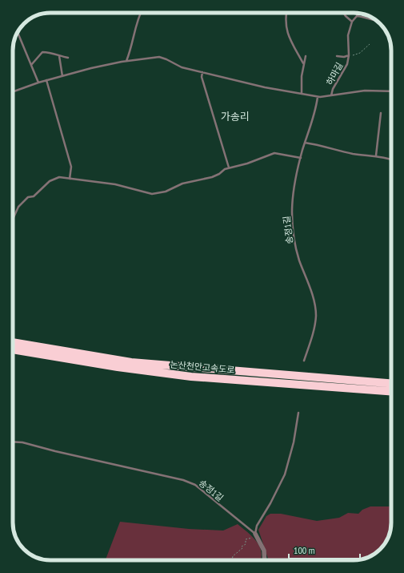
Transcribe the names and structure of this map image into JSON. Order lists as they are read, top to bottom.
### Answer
{
  "streets": {
    "highway": ["논산천안고속도로"],
    "lane": ["하마길", "송정1길"]
  },
  "districts": ["가송리"],
  "scale_bar": "100 m"
}
